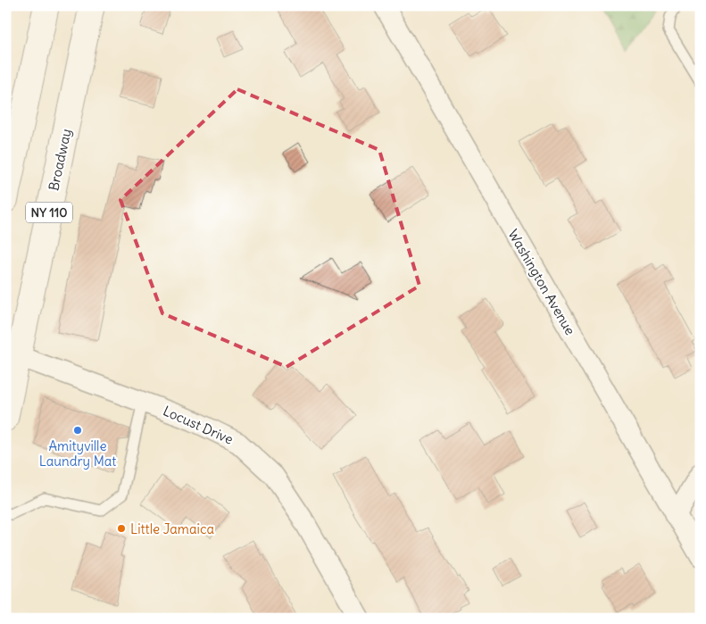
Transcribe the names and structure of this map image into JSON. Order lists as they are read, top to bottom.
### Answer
{
  "streets": {
    "main road": ["Broadway", "NY 110"],
    "street": ["Washington Avenue", "Locust Drive"]
  },
  "crossings": [
    ["Broadway", "Locust Drive"]
  ],
  "places": ["Amityville Laundry Mat", "Little Jamaica"]
}
